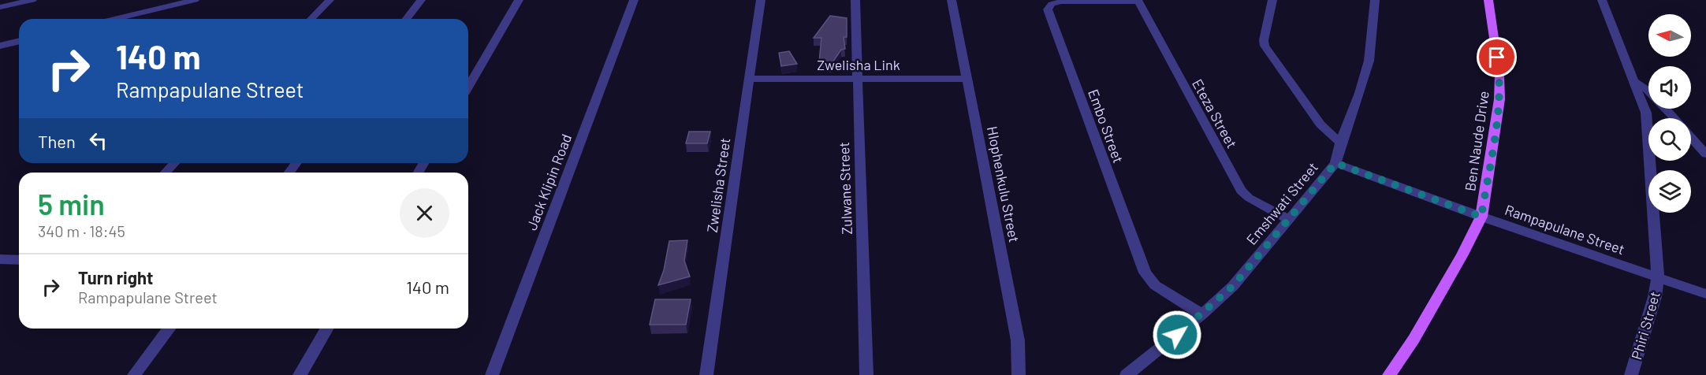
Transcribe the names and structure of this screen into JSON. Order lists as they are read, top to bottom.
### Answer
{
  "streets": {
    "main road": ["Ben Naude Drive"],
    "street": [
      "Zwelisha Link",
      "Eteza Street",
      "Embo Street",
      "Jack Klipin Road",
      "Hlophenkulu Street",
      "Zwelisha Street",
      "Zulwane Street",
      "Emshwati Street",
      "Rampapulane Street",
      "Phiri Street"
    ]
  },
  "crossings": [
    ["Zwelisha Link", "Hlophenkulu Street"],
    ["Zwelisha Link", "Zwelisha Street"],
    ["Zwelisha Link", "Zulwane Street"],
    ["Eteza Street", "Embo Street"],
    ["Eteza Street", "Emshwati Street"],
    ["Embo Street", "Emshwati Street"],
    ["Ben Naude Drive", "Rampapulane Street"],
    ["Emshwati Street", "Rampapulane Street"],
    ["Rampapulane Street", "Phiri Street"]
  ],
  "north": "left",
  "page": {
    "turn": ["140 m", "Rampapulane Street"],
    "then": "Then",
    "heading": ["5 min", "340 m · 18:45"],
    "list": [
      {
        "name": "Turn right",
        "note": "Rampapulane Street",
        "value": "140 m"
      }
    ]
  }
}
